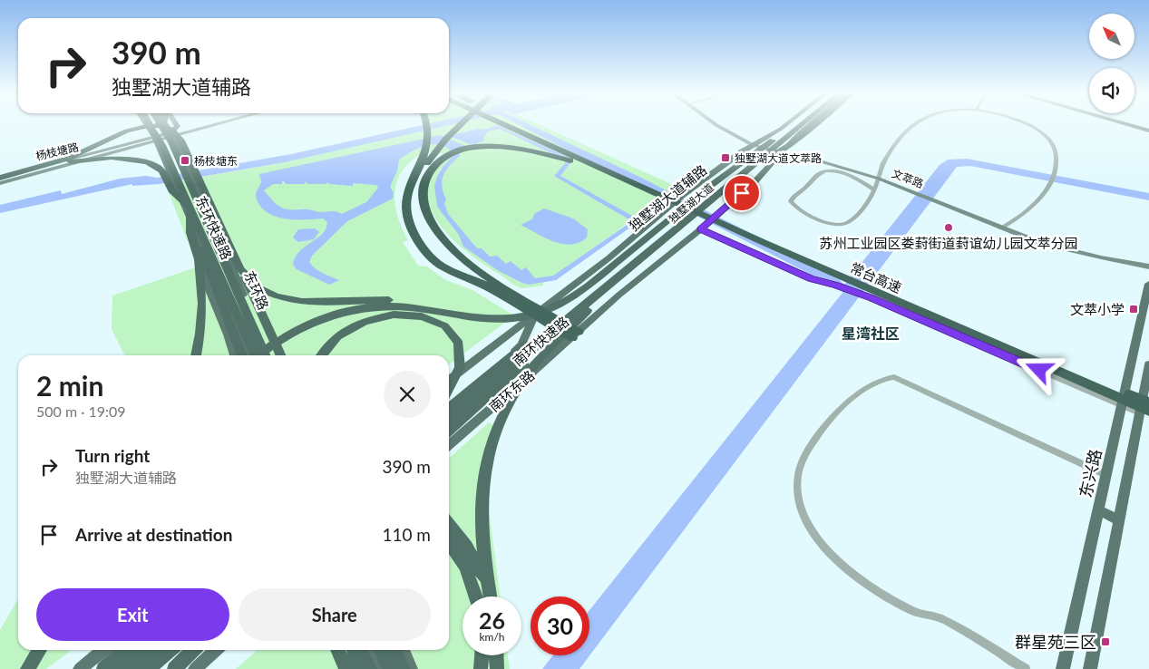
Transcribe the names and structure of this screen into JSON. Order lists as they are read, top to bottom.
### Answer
{
  "streets": {
    "highway": [
      "独墅湖大道",
      "东环快速路",
      "常台高速",
      "南环快速路"
    ],
    "main road": [
      "杨枝塘路",
      "文萃路",
      "独墅湖大道辅路",
      "东环路",
      "南环东路",
      "东兴路"
    ]
  },
  "crossings": [
    ["杨枝塘路", "东环路"],
    ["文萃路", "独墅湖大道辅路"],
    ["独墅湖大道辅路", "独墅湖大道"],
    ["独墅湖大道", "南环快速路"]
  ],
  "districts": ["星湾社区"],
  "places": {
    "transit": [
      "独墅湖大道文萃路",
      "杨枝塘东",
      "文萃小学",
      "群星苑三区"
    ],
    "other": ["苏州工业园区娄葑街道葑谊幼儿园文萃分园"]
  },
  "north": "top left",
  "page": {
    "turn": ["390 m", "独墅湖大道辅路"],
    "heading": ["2 min", "500 m · 19:09"],
    "list": [
      {
        "name": "Turn right",
        "note": "独墅湖大道辅路",
        "value": "390 m"
      },
      {
        "name": "Arrive at destination",
        "value": "110 m"
      }
    ],
    "buttons": ["Exit", "Share"],
    "speed": "26 km/h",
    "limit": "30"
  }
}
